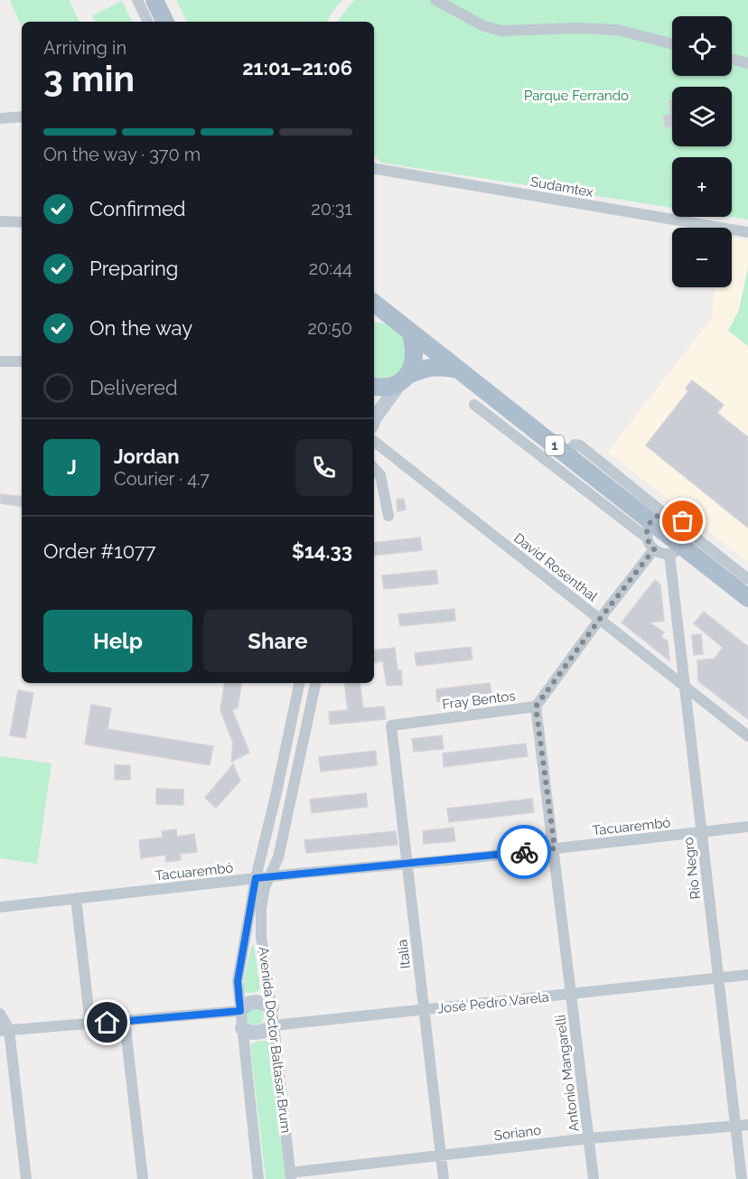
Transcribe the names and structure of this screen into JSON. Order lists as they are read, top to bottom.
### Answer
{
  "streets": {
    "main road": ["1"],
    "street": [
      "Sudamtex",
      "David Rosenthal",
      "Fray Bentos",
      "Tacuarembó",
      "Río Negro",
      "Italia",
      "José Pedro Varela",
      "Avenida Doctor Baltasar Brum",
      "Antonio Mangarelli",
      "Soriano"
    ]
  },
  "crossings": [
    ["1", "Río Negro"],
    ["David Rosenthal", "Fray Bentos"],
    ["David Rosenthal", "Río Negro"],
    ["Fray Bentos", "Italia"],
    ["Fray Bentos", "Antonio Mangarelli"],
    ["Tacuarembó", "Río Negro"],
    ["Tacuarembó", "Italia"],
    ["Tacuarembó", "Avenida Doctor Baltasar Brum"],
    ["Tacuarembó", "Antonio Mangarelli"],
    ["Río Negro", "José Pedro Varela"],
    ["Río Negro", "Soriano"],
    ["Italia", "José Pedro Varela"],
    ["Italia", "Soriano"],
    ["José Pedro Varela", "Avenida Doctor Baltasar Brum"],
    ["José Pedro Varela", "Antonio Mangarelli"],
    ["Avenida Doctor Baltasar Brum", "Soriano"],
    ["Antonio Mangarelli", "Soriano"]
  ],
  "parks": ["Parque Ferrando"],
  "page": {
    "map_buttons": ["+", "−"],
    "heading": ["3 min", "Arriving in", "21:01–21:06"],
    "panel": [
      "Jordan",
      "Courier · 4.7",
      "Order #1077",
      "$14.33"
    ],
    "bar": "On the way · 370 m",
    "list": [
      ["Confirmed", "20:31"],
      ["Preparing", "20:44"],
      ["On the way", "20:50"],
      "Delivered"
    ],
    "round": "J",
    "buttons": ["Help", "Share"]
  }
}
